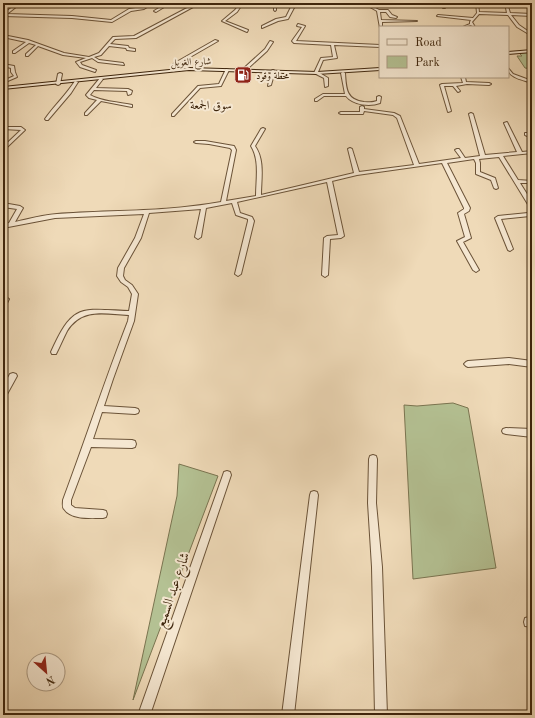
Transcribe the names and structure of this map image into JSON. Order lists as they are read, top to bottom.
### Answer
{
  "streets": {
    "street": ["شارع الغويل", "شارع عبد السميع"]
  },
  "districts": ["سوق الجمعة"],
  "places": {
    "fuel station": ["محطة وقود"]
  },
  "legend": ["Road", "Park"],
  "north": "bottom right"
}
